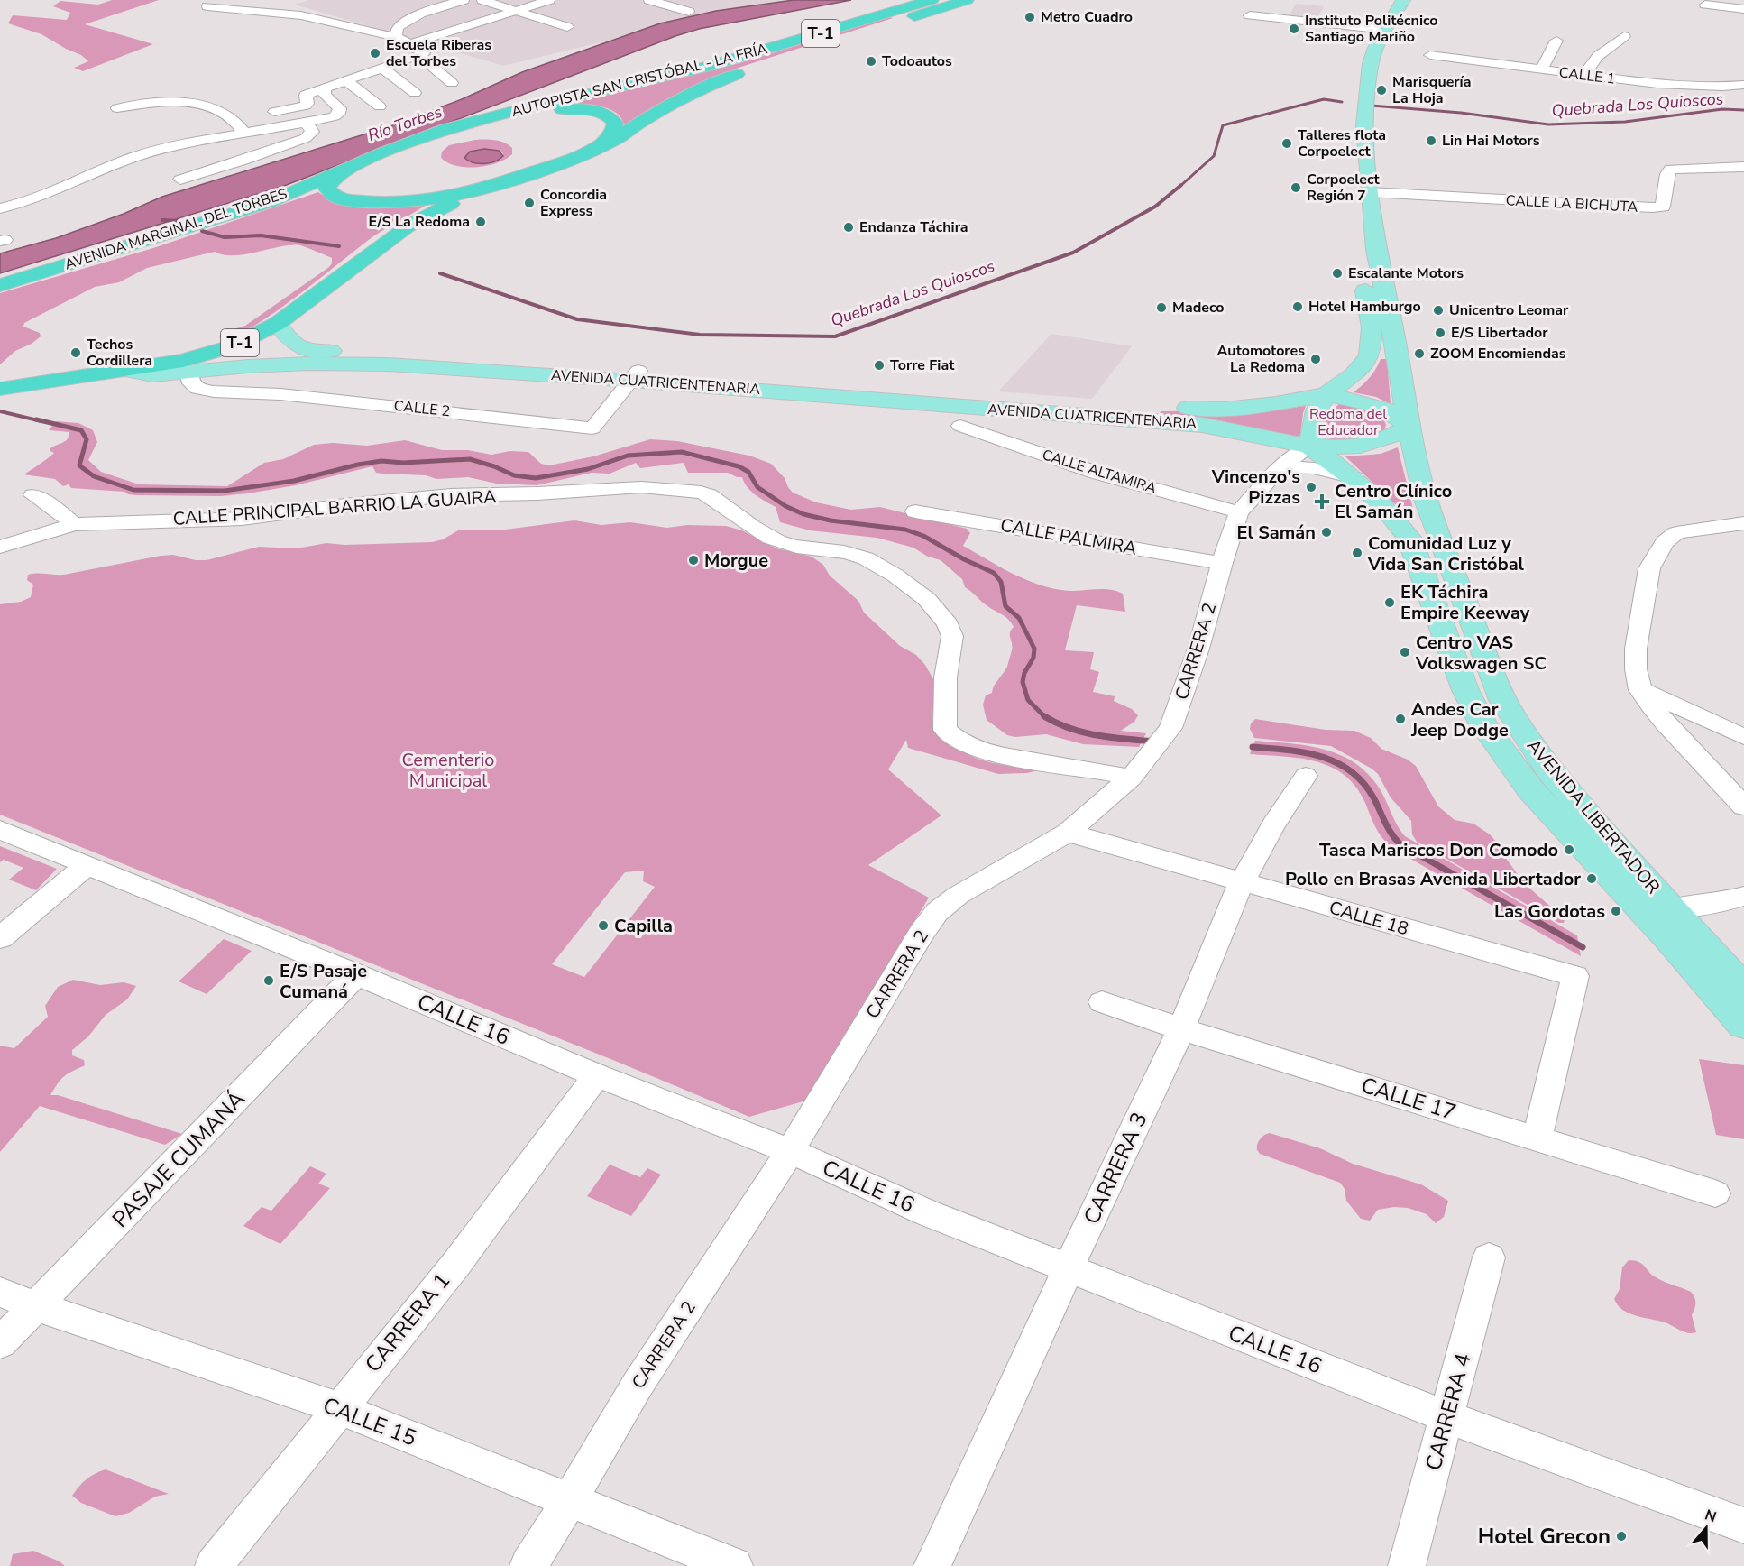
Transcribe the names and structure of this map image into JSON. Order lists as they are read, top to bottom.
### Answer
{
  "streets": {
    "highway": [
      "T-1",
      "AUTOPISTA SAN CRISTÓBAL - LA FRÍA",
      "AVENIDA MARGINAL DEL TORBES",
      "AVENIDA CUATRICENTENARIA"
    ],
    "main road": ["AVENIDA LIBERTADOR"],
    "street": [
      "CALLE 1",
      "CALLE LA BICHUTA",
      "CALLE 2",
      "CALLE ALTAMIRA",
      "CALLE PRINCIPAL BARRIO LA GUAIRA",
      "CALLE PALMIRA",
      "CARRERA 2",
      "CALLE 18",
      "CALLE 16",
      "CALLE 17",
      "PASAJE CUMANÁ",
      "CARRERA 3",
      "CARRERA 1",
      "CARRERA 4",
      "CALLE 15"
    ]
  },
  "crossings": [
    ["T-1", "AUTOPISTA SAN CRISTÓBAL - LA FRÍA"],
    ["T-1", "AVENIDA CUATRICENTENARIA"],
    ["AUTOPISTA SAN CRISTÓBAL - LA FRÍA", "AVENIDA MARGINAL DEL TORBES"],
    ["CALLE LA BICHUTA", "AVENIDA LIBERTADOR"],
    ["AVENIDA CUATRICENTENARIA", "CALLE 2"],
    ["AVENIDA CUATRICENTENARIA", "CARRERA 2"],
    ["AVENIDA CUATRICENTENARIA", "AVENIDA LIBERTADOR"],
    ["CALLE ALTAMIRA", "CARRERA 2"],
    ["CALLE PRINCIPAL BARRIO LA GUAIRA", "CARRERA 2"],
    ["CALLE PALMIRA", "CARRERA 2"],
    ["CARRERA 2", "AVENIDA LIBERTADOR"],
    ["CARRERA 2", "CALLE 18"],
    ["CARRERA 2", "CALLE 16"],
    ["CARRERA 2", "CALLE 15"],
    ["CALLE 18", "CALLE 17"],
    ["CALLE 18", "CARRERA 3"],
    ["CALLE 16", "PASAJE CUMANÁ"],
    ["CALLE 16", "CARRERA 3"],
    ["CALLE 16", "CARRERA 1"],
    ["CALLE 16", "CARRERA 4"],
    ["CALLE 17", "CARRERA 3"],
    ["PASAJE CUMANÁ", "CALLE 15"],
    ["CARRERA 1", "CALLE 15"]
  ],
  "water": ["Quebrada Los Quioscos", "Río Torbes"],
  "parks": ["Redoma del Educador", "Cementerio Municipal"],
  "places": {
    "other": [
      "Metro Cuadro",
      "Instituto Politécnico Santiago Mariño",
      "Escuela Riberas del Torbes",
      "Todoautos",
      "Marisquería La Hoja",
      "Lin Hai Motors",
      "Talleres flota Corpoelect",
      "Corpoelect Región 7",
      "Concordia Express",
      "E/S La Redoma",
      "Endanza Táchira",
      "Escalante Motors",
      "Hotel Hamburgo",
      "Madeco",
      "Unicentro Leomar",
      "E/S Libertador",
      "Techos Cordillera",
      "ZOOM Encomiendas",
      "Automotores La Redoma",
      "Torre Fiat",
      "Vincenzo's Pizzas",
      "El Samán",
      "Comunidad Luz y Vida San Cristóbal",
      "Morgue",
      "EK Táchira Empire Keeway",
      "Centro VAS Volkswagen SC",
      "Andes Car Jeep Dodge",
      "Tasca Mariscos Don Comodo",
      "Pollo en Brasas Avenida Libertador",
      "Las Gordotas",
      "Capilla",
      "E/S Pasaje Cumaná",
      "Hotel Grecon"
    ],
    "health": ["Centro Clínico El Samán"]
  },
  "north": "top"
}
